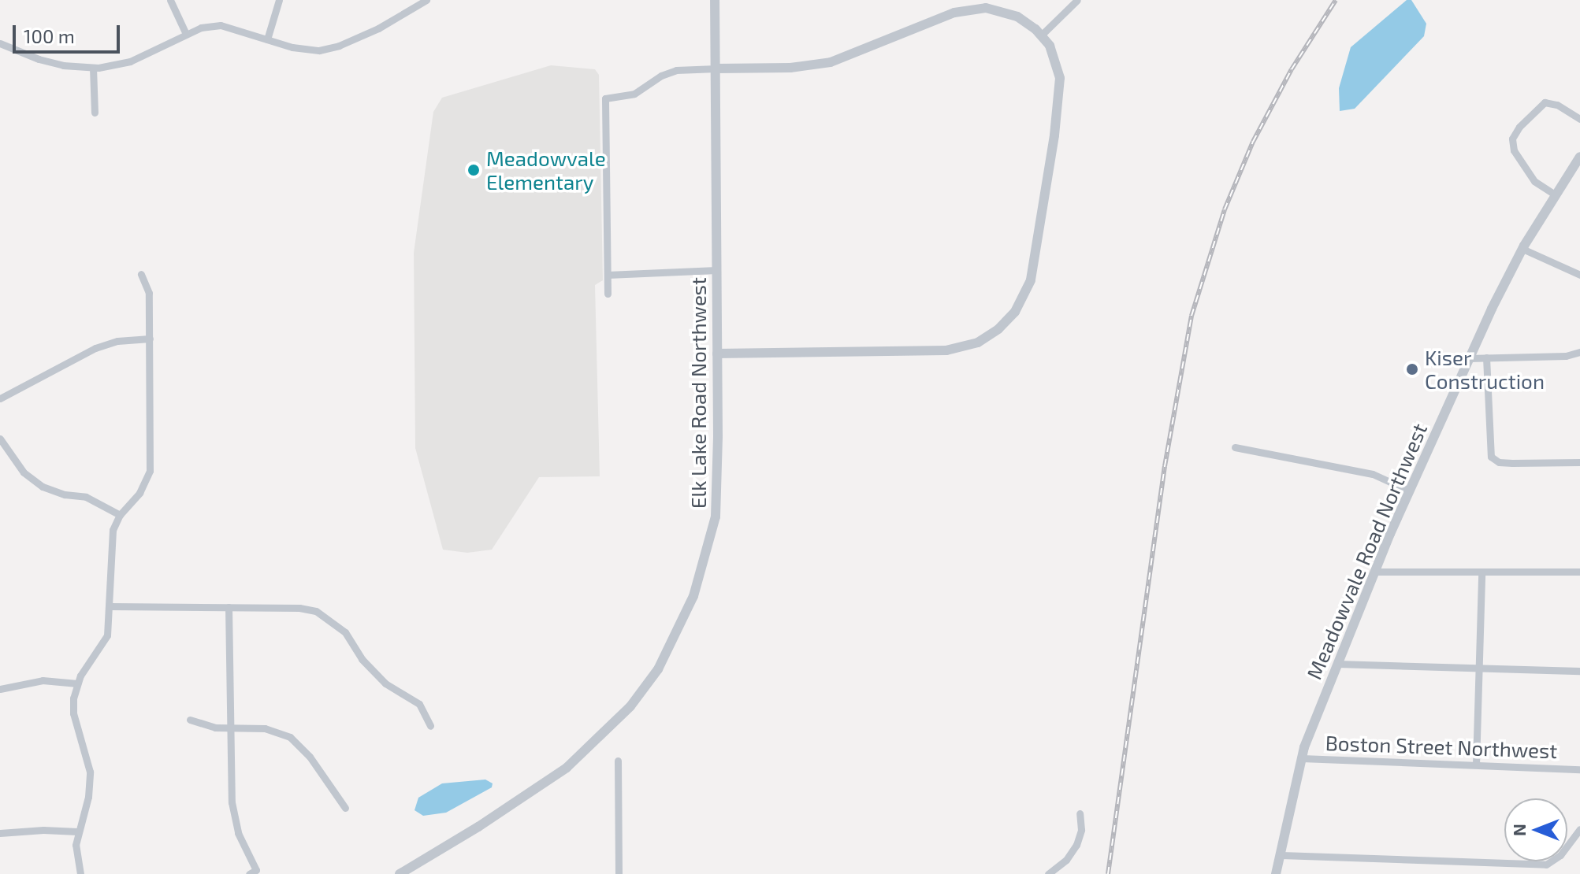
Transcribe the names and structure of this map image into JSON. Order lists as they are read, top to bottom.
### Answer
{
  "streets": {
    "street": ["Elk Lake Road Northwest", "Meadowvale Road Northwest", "Boston Street Northwest"]
  },
  "crossings": [
    ["Meadowvale Road Northwest", "Boston Street Northwest"]
  ],
  "places": ["Meadowvale Elementary", "Kiser Construction"],
  "scale_bar": "100 m",
  "north": "left"
}
